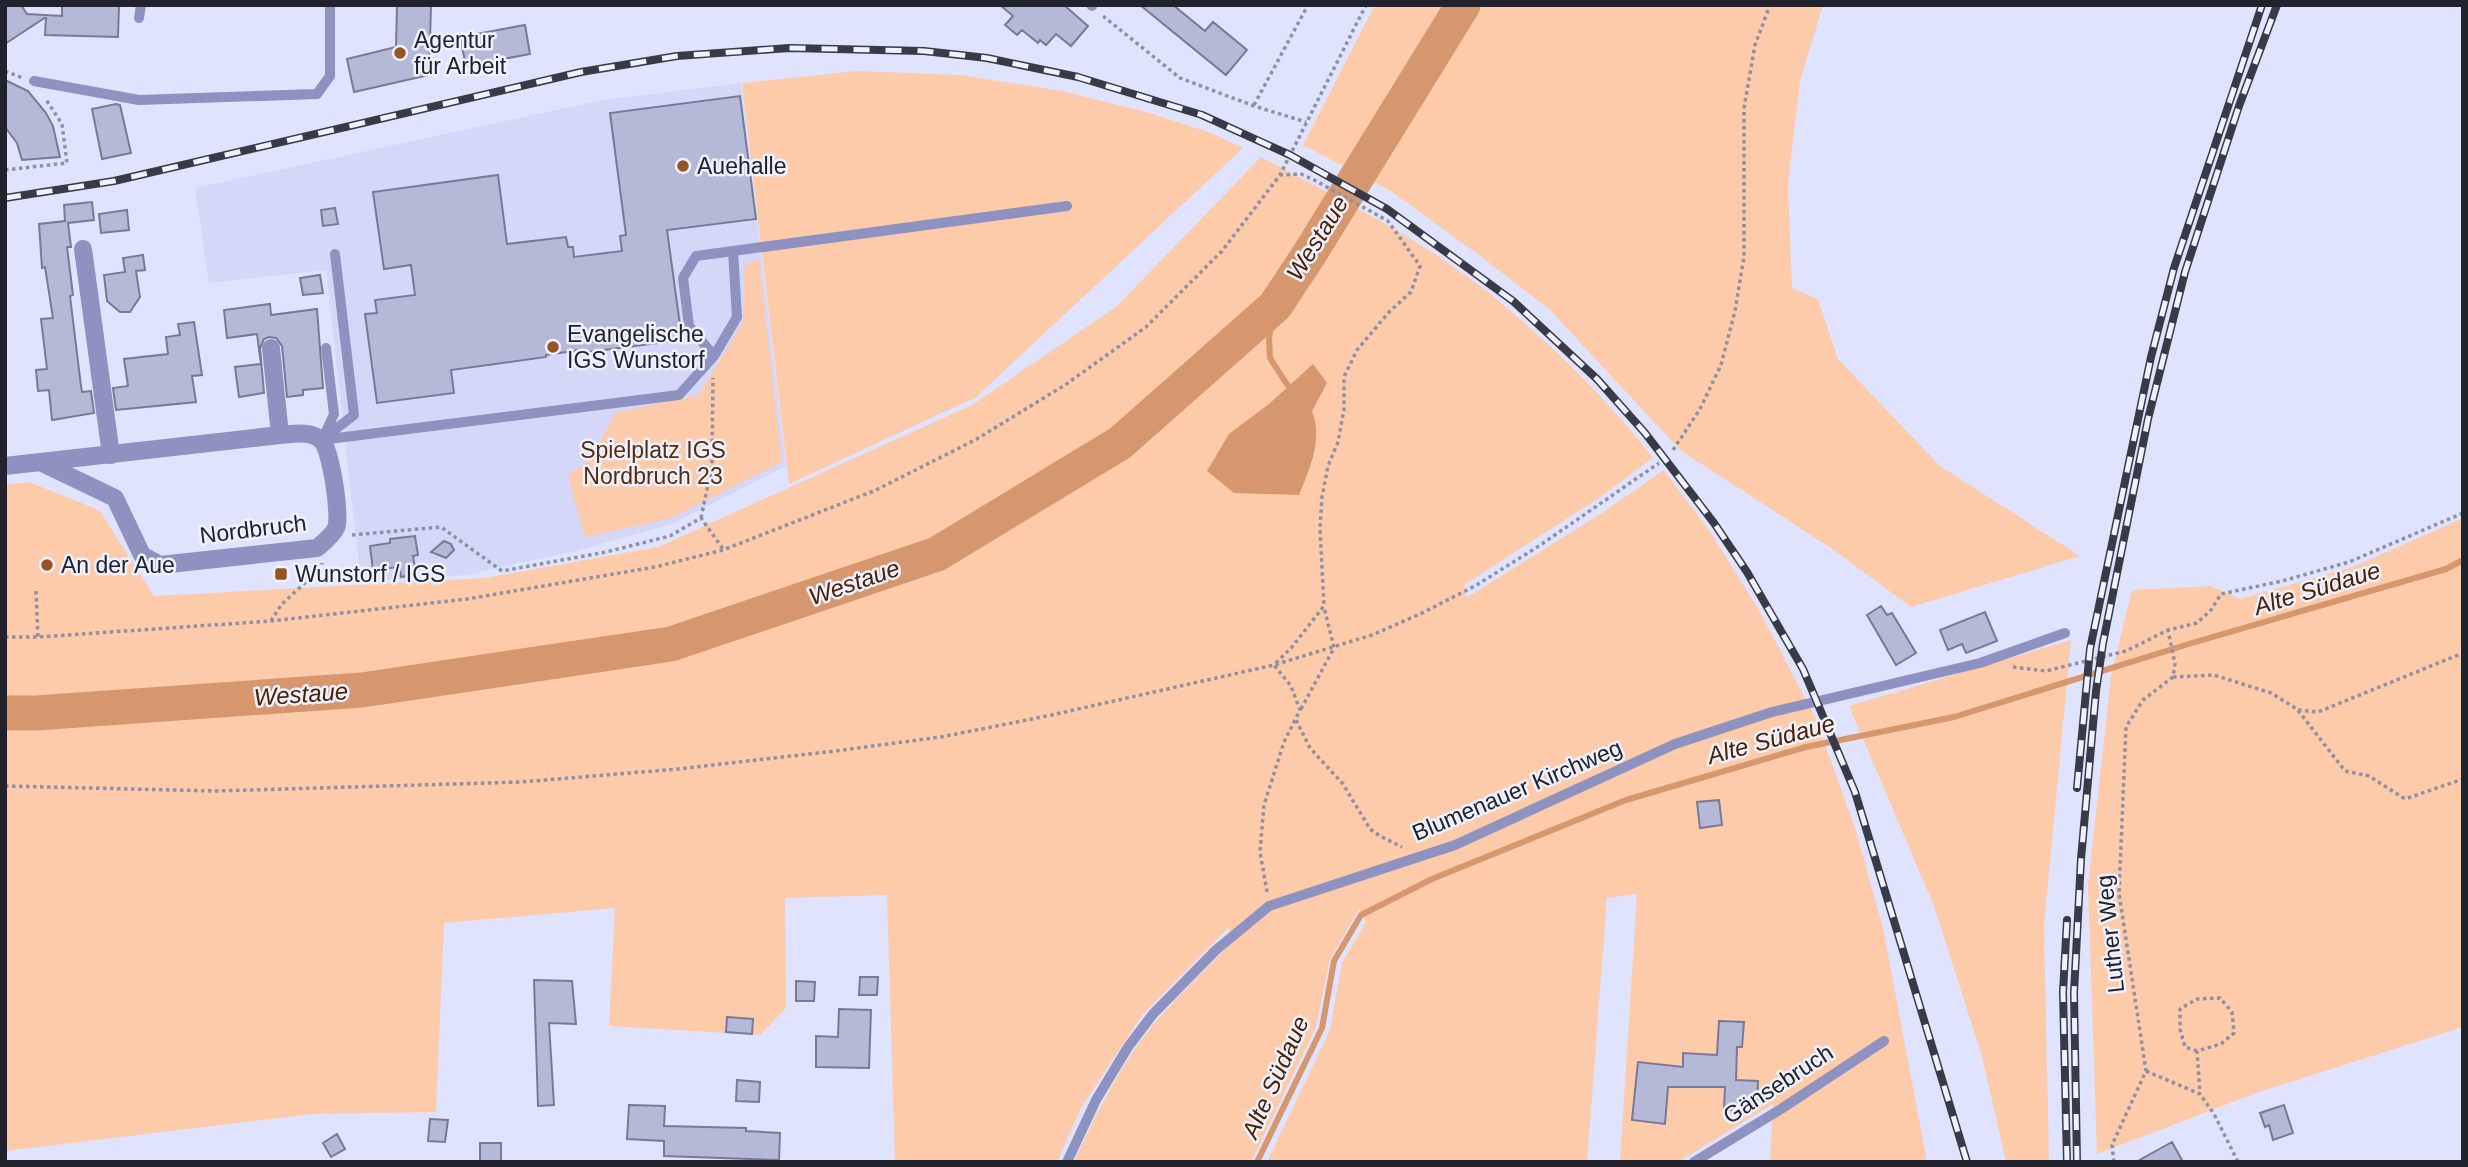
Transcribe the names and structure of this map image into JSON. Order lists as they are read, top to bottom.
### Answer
{
  "streets": {
    "street": ["Nordbruch"],
    "lane": ["Blumenauer Kirchweg", "Gänsebruch"],
    "path": ["Luther Weg"]
  },
  "water": ["Westaue", "Alte Südaue"],
  "parks": ["Spielplatz IGS Nordbruch 23"],
  "places": {
    "other": [
      "Agentur für Arbeit",
      "Auehalle",
      "Evangelische IGS Wunstorf",
      "An der Aue"
    ],
    "transit": ["Wunstorf / IGS"]
  }
}
